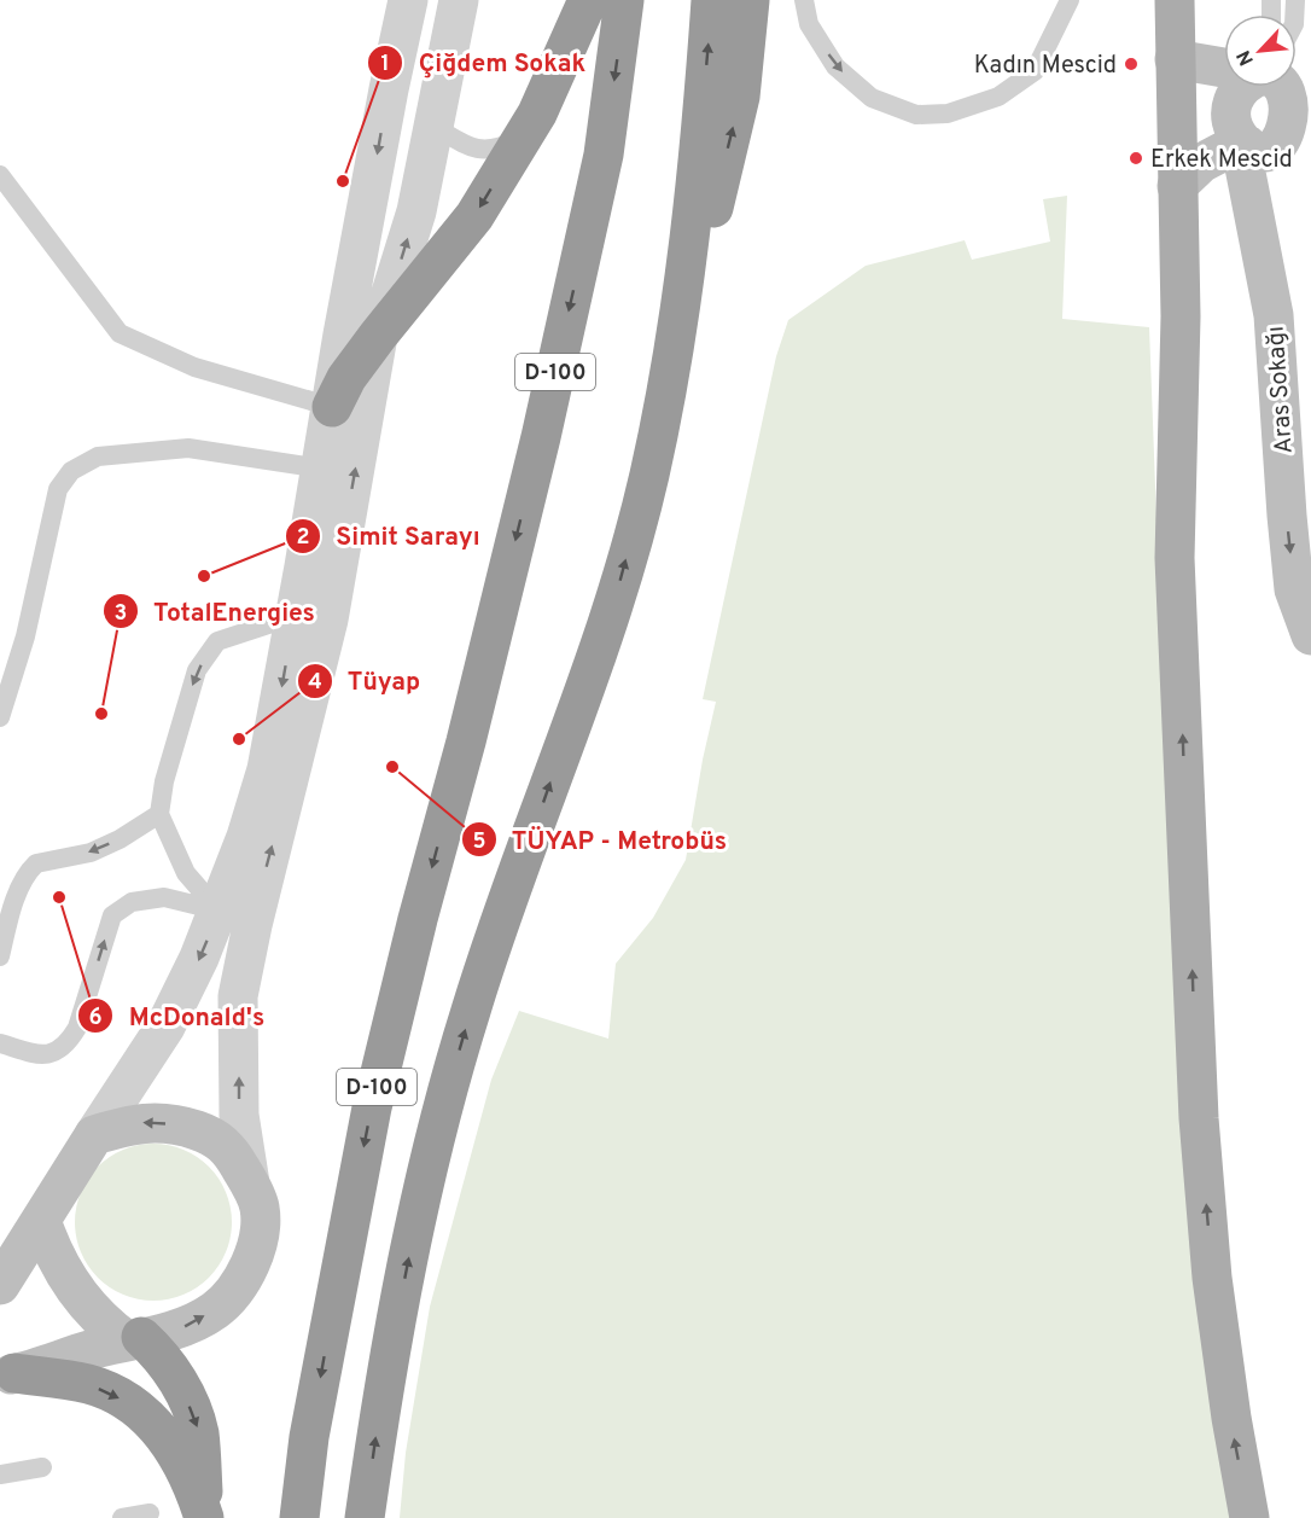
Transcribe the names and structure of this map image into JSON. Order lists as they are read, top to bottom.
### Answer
{
  "streets": {
    "highway": ["D-100"],
    "street": ["Aras Sokağı"]
  },
  "places": [
    "Kadın Mescid",
    "Erkek Mescid",
    "Çiğdem Sokak",
    "Simit Sarayı",
    "TotalEnergies",
    "Tüyap",
    "TÜYAP - Metrobüs",
    "McDonald's"
  ],
  "north": "bottom left"
}
